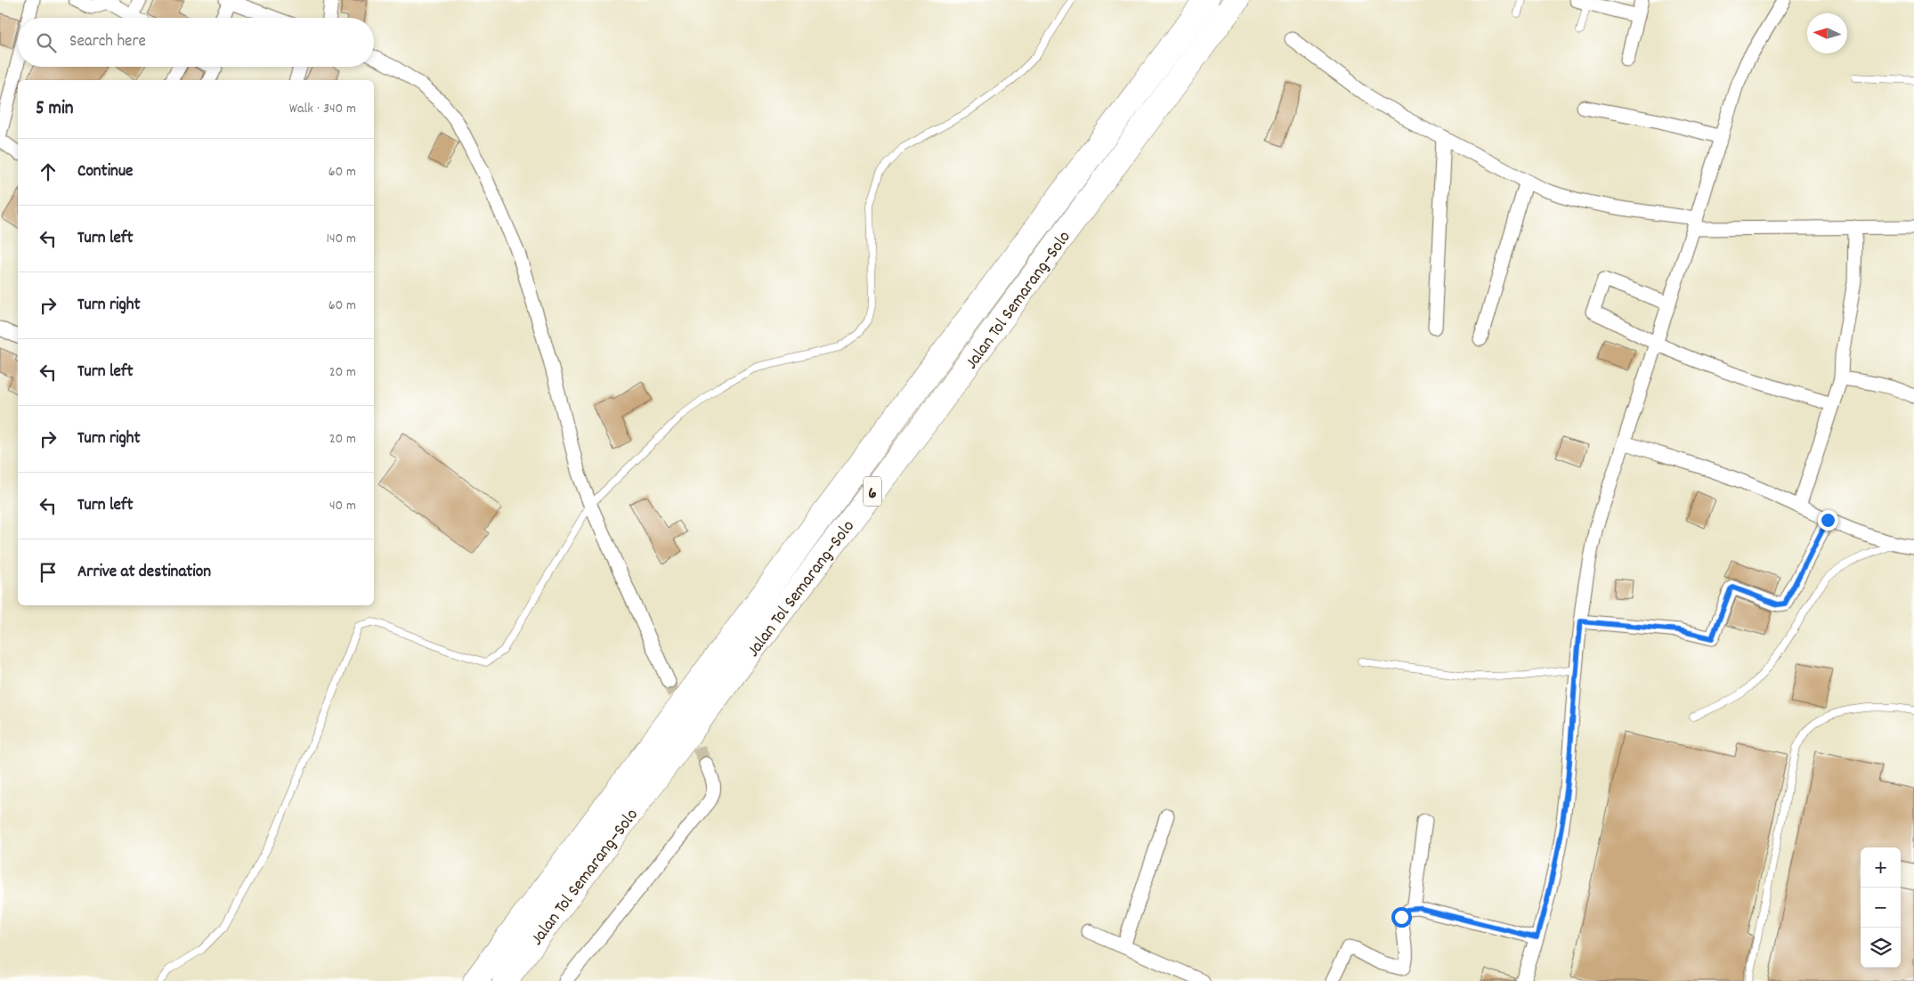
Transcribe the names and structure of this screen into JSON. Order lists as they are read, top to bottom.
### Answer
{
  "streets": {
    "highway": ["Jalan Tol Semarang–Solo", "6"]
  },
  "north": "left",
  "page": {
    "search": "Search here",
    "heading": ["5 min", "Walk · 340 m"],
    "list": [
      ["Continue", "60 m"],
      ["Turn left", "140 m"],
      ["Turn right", "60 m"],
      ["Turn left", "20 m"],
      ["Turn right", "20 m"],
      ["Turn left", "40 m"],
      "Arrive at destination"
    ],
    "map_buttons": ["+", "−"]
  }
}
